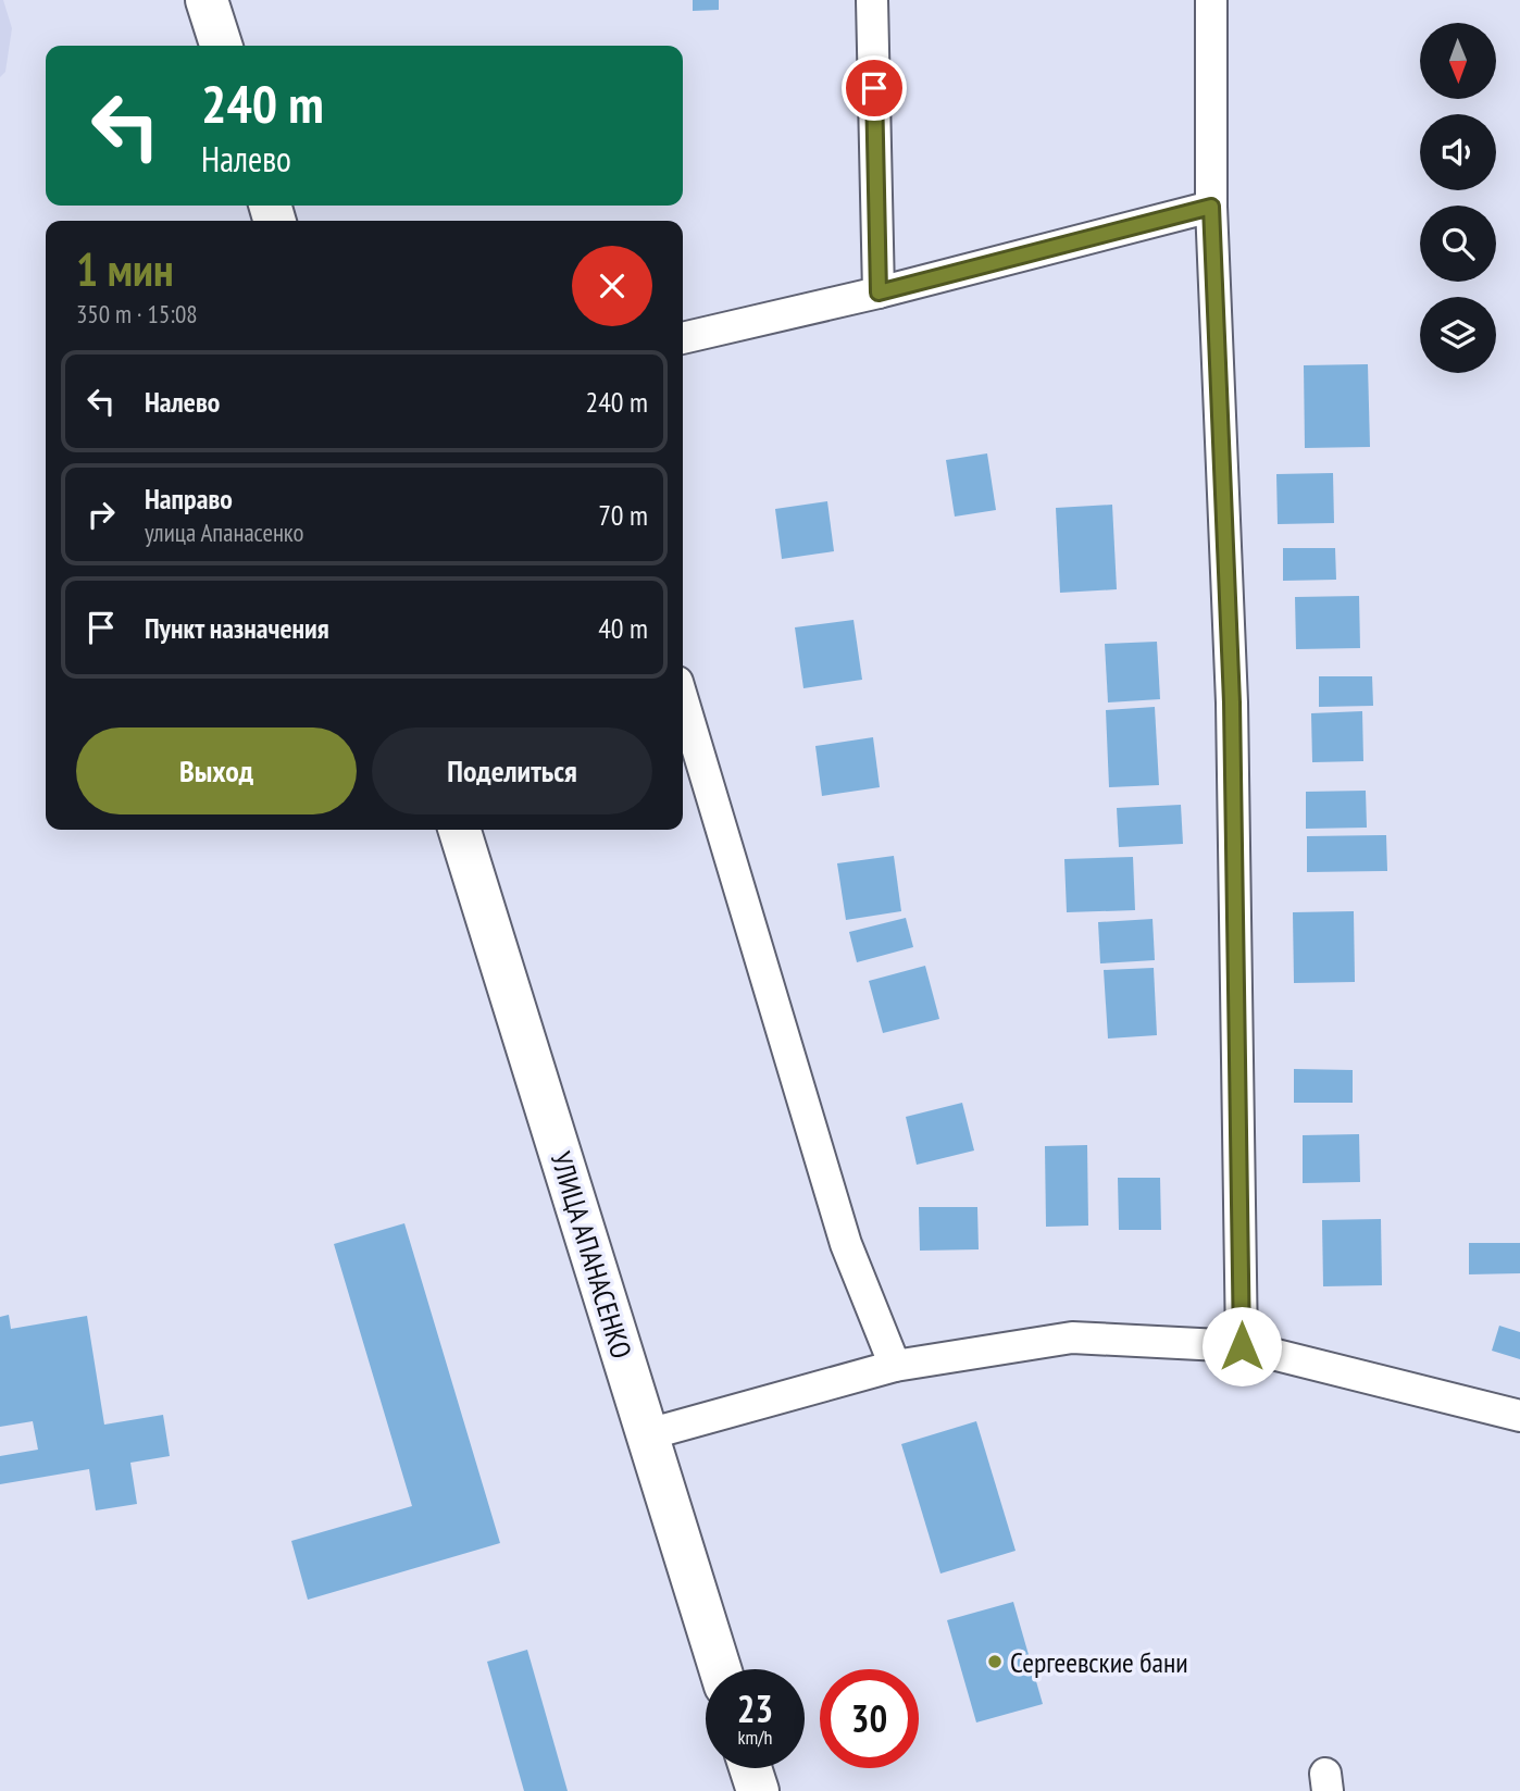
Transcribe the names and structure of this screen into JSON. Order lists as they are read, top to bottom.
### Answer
{
  "streets": {
    "main road": ["УЛИЦА АПАНАСЕНКО"]
  },
  "places": ["Сергеевские бани"],
  "north": "bottom",
  "page": {
    "turn": ["240 m", "Налево"],
    "heading": ["1 мин", "350 m · 15:08"],
    "list": [
      {
        "name": "Налево",
        "value": "240 m"
      },
      {
        "name": "Направо",
        "note": "улица Апанасенко",
        "value": "70 m"
      },
      {
        "name": "Пункт назначения",
        "value": "40 m"
      }
    ],
    "buttons": ["Выход", "Поделиться"],
    "speed": "23 km/h",
    "limit": "30"
  }
}
